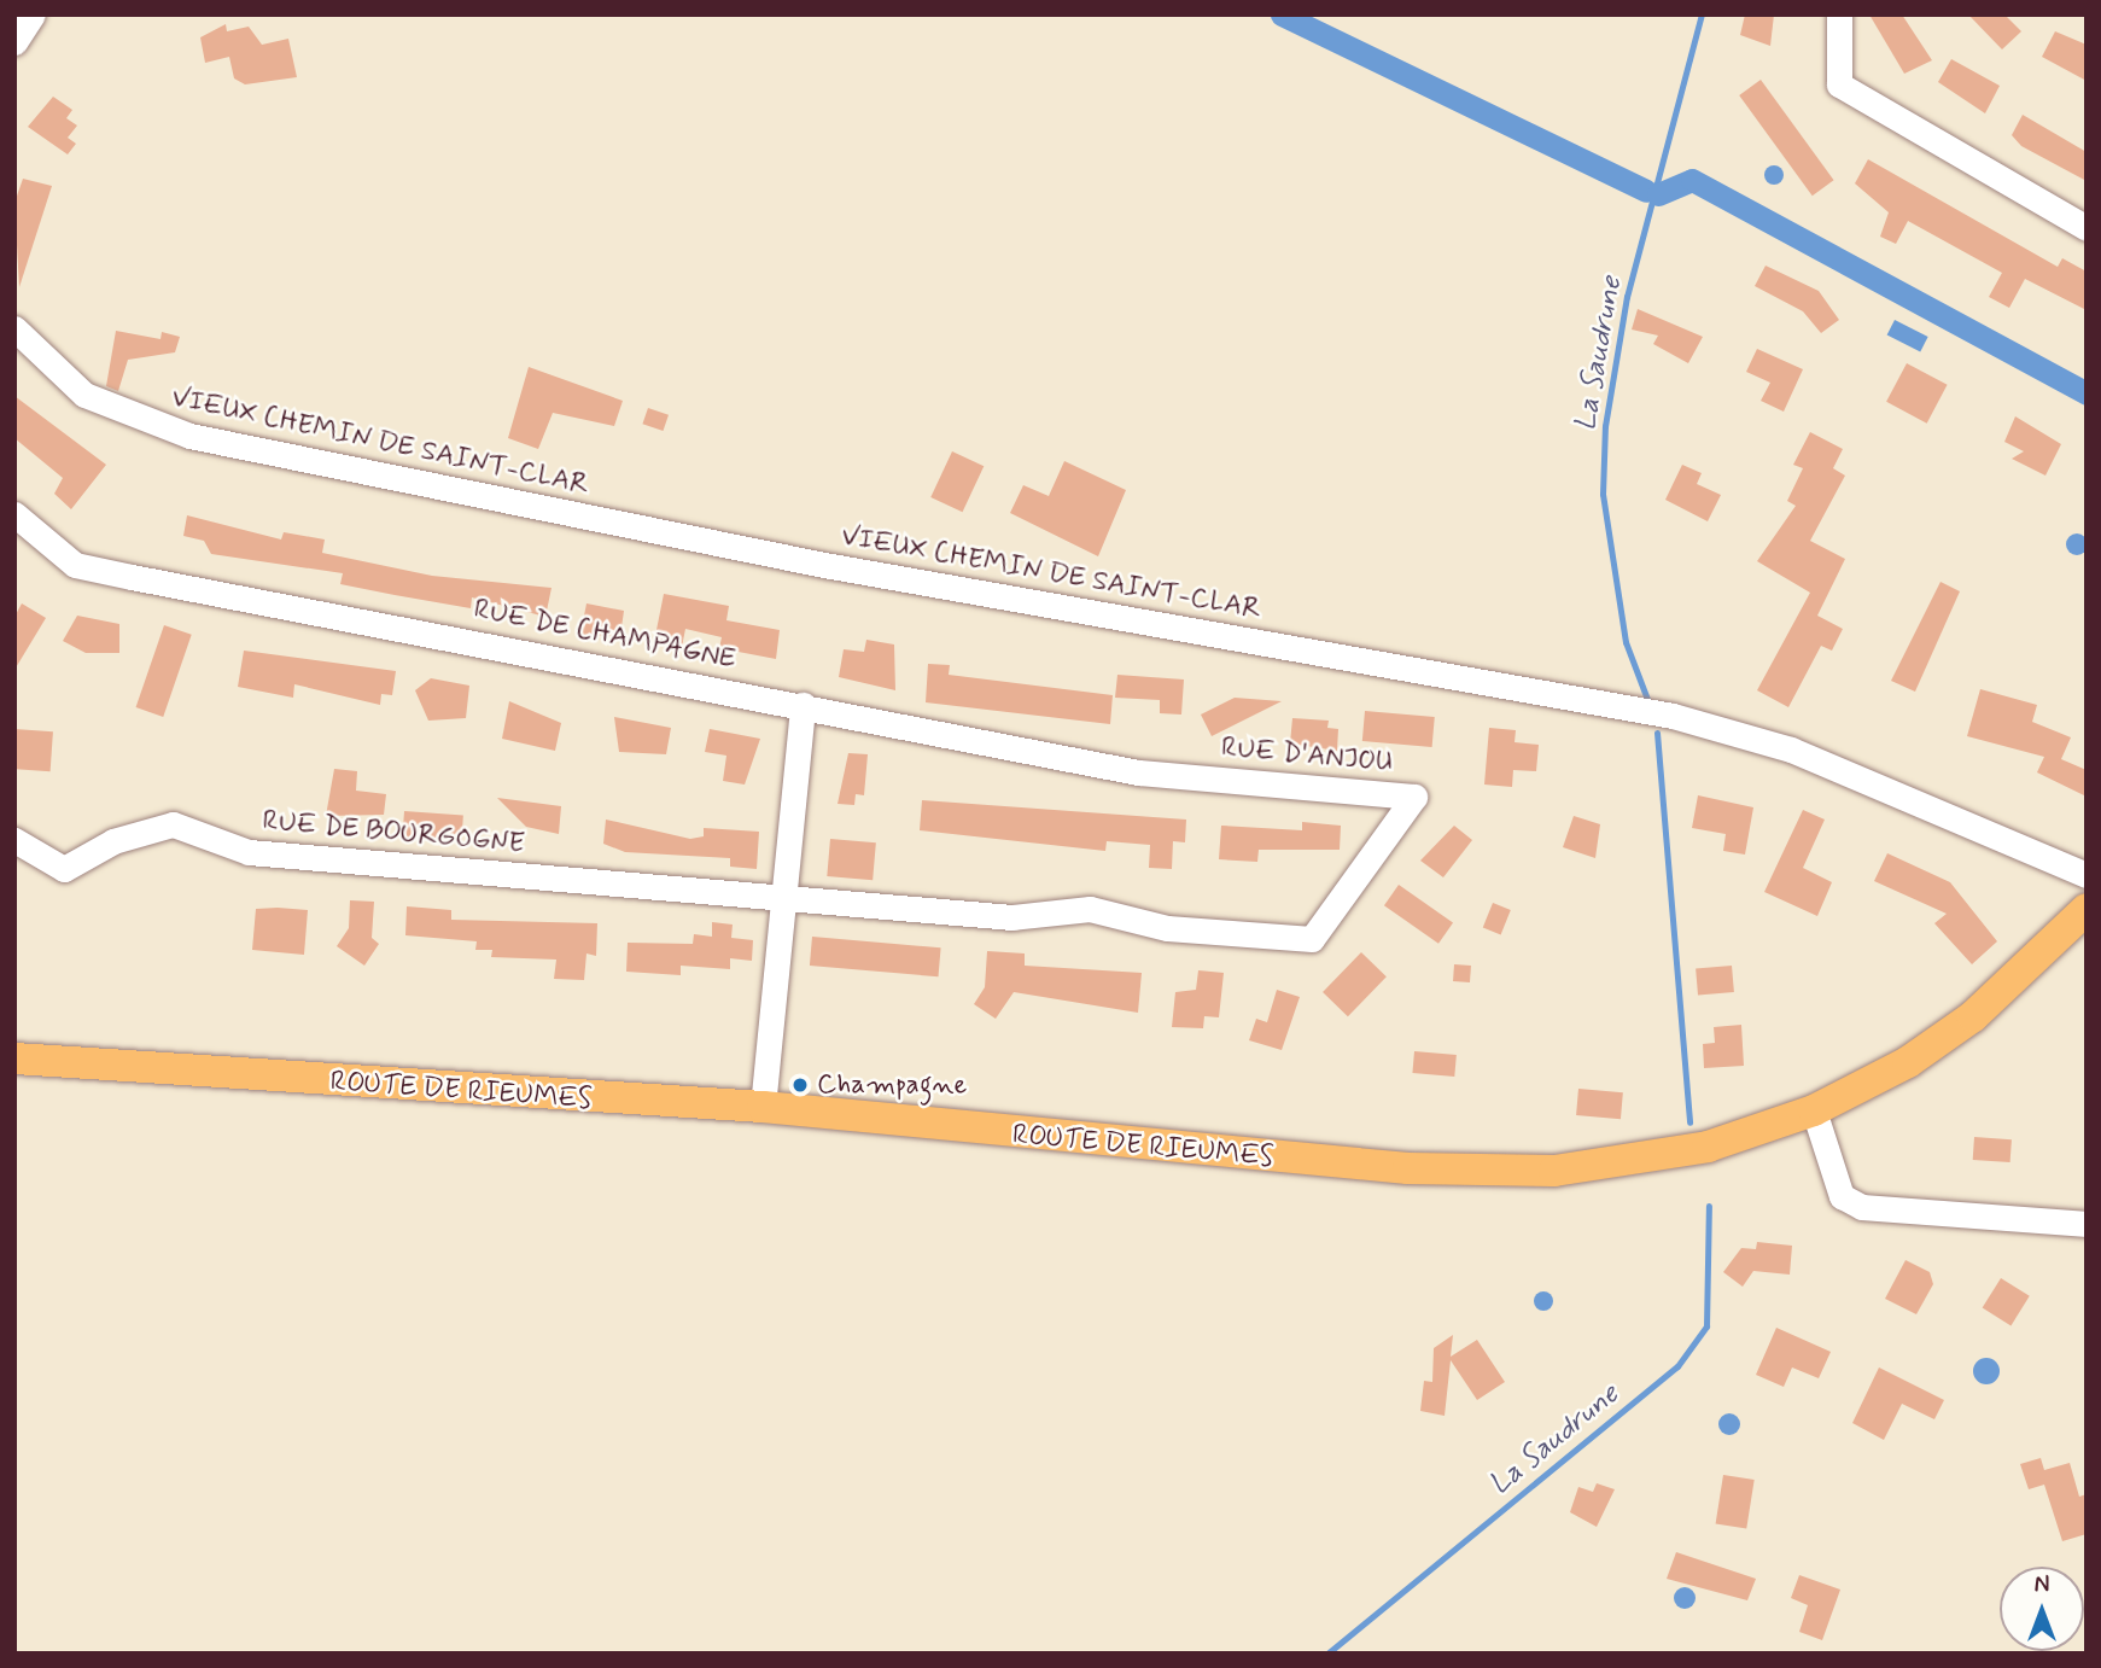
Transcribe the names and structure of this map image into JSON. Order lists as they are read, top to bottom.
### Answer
{
  "streets": {
    "main road": ["ROUTE DE RIEUMES"],
    "street": [
      "VIEUX CHEMIN DE SAINT-CLAR",
      "RUE DE CHAMPAGNE",
      "RUE D'ANJOU",
      "RUE DE BOURGOGNE"
    ]
  },
  "crossings": [
    ["RUE DE CHAMPAGNE", "RUE D'ANJOU"],
    ["RUE D'ANJOU", "RUE DE BOURGOGNE"]
  ],
  "water": ["La Saudrune"],
  "places": ["Champagne"],
  "north": "top"
}
